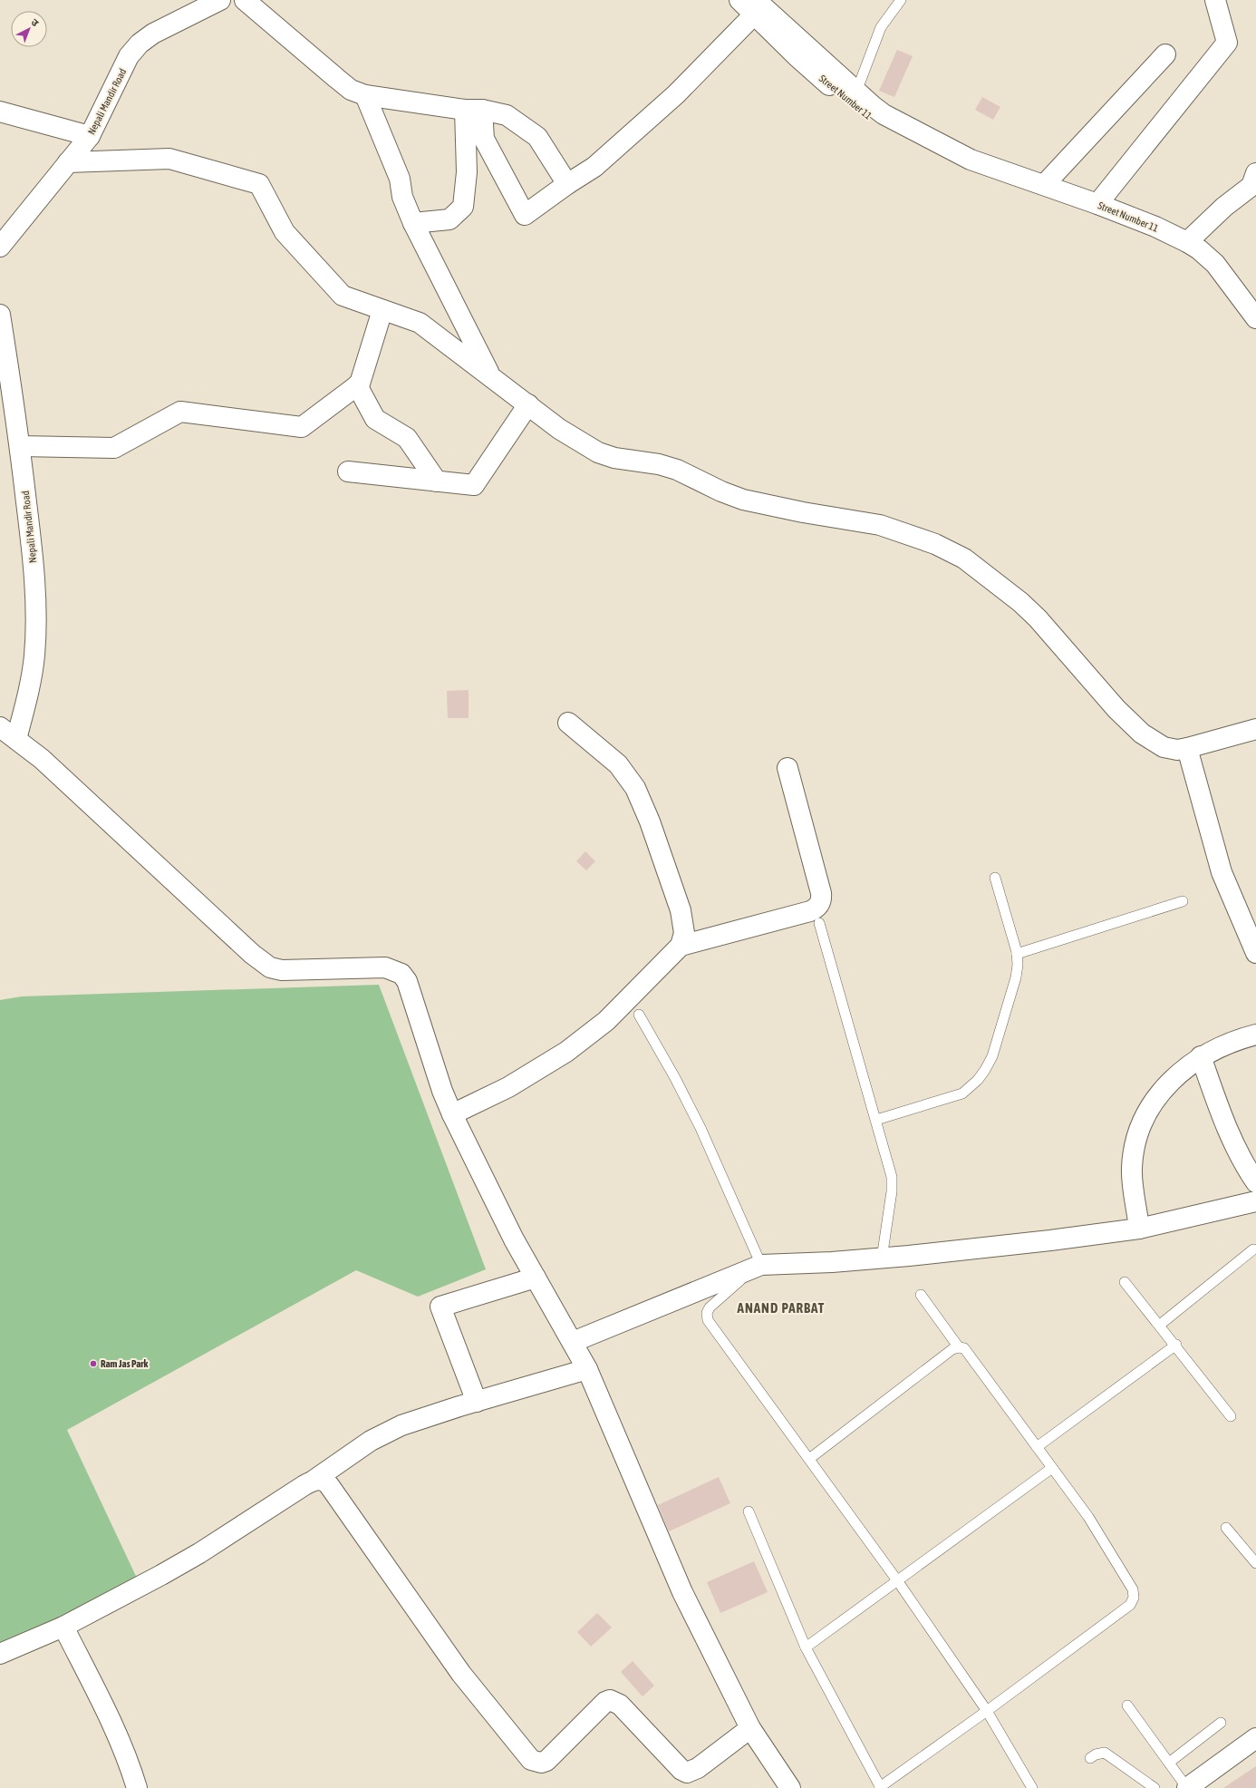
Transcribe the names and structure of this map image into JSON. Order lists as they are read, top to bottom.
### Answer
{
  "streets": {
    "street": ["Street Number 11", "Nepali Mandir Road"]
  },
  "districts": ["ANAND PARBAT"],
  "places": ["Ram Jas Park"],
  "north": "top right"
}
